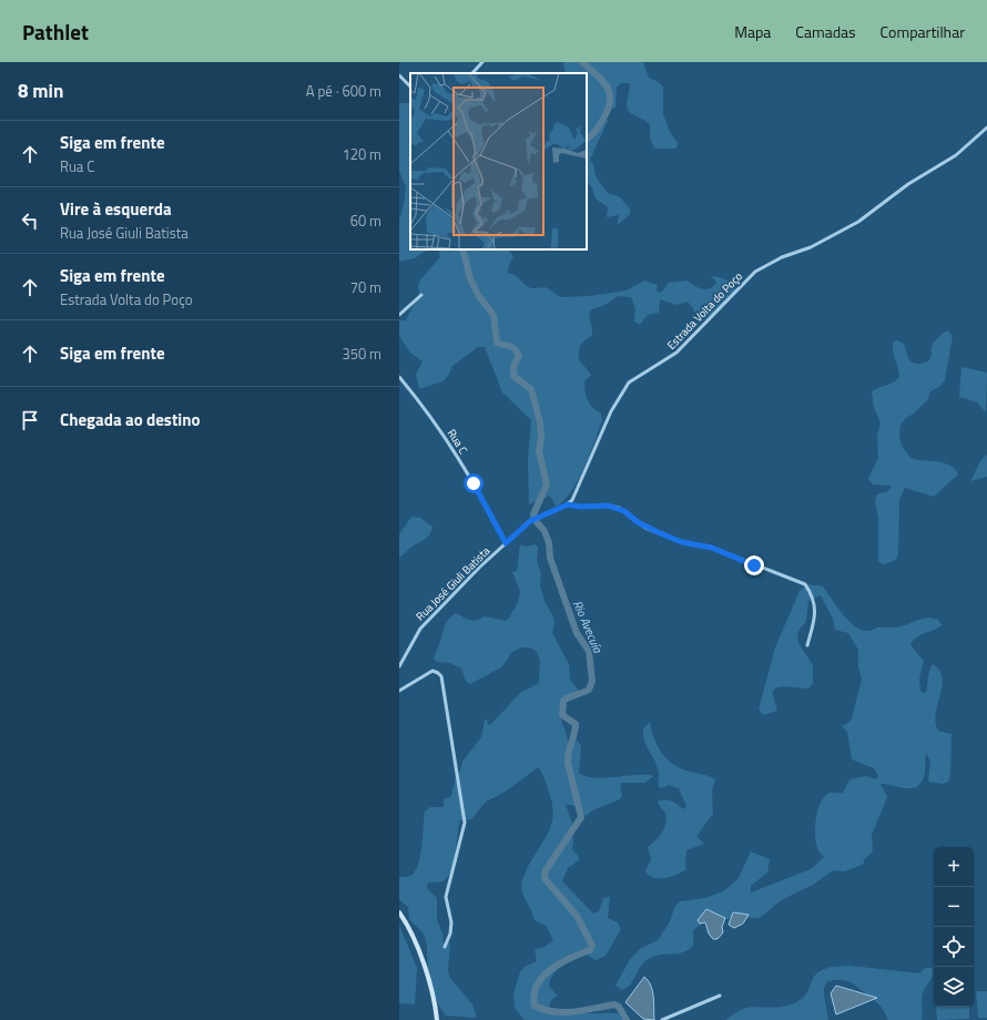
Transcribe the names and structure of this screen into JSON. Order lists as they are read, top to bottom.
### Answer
{
  "streets": {
    "street": ["Estrada Volta do Poço", "Rua C", "Rua José Giuli Batista"]
  },
  "crossings": [
    ["Estrada Volta do Poço", "Rua José Giuli Batista"],
    ["Rua C", "Rua José Giuli Batista"]
  ],
  "water": ["Rio Avecuía"],
  "page": {
    "header": "Pathlet",
    "nav": ["Mapa", "Camadas", "Compartilhar"],
    "heading": ["8 min", "A pé · 600 m"],
    "list": [
      ["Siga em frente", "Rua C", "120 m"],
      ["Vire à esquerda", "Rua José Giuli Batista", "60 m"],
      ["Siga em frente", "Estrada Volta do Poço", "70 m"],
      ["Siga em frente", "350 m"],
      "Chegada ao destino"
    ],
    "map_buttons": ["+", "−"]
  }
}
